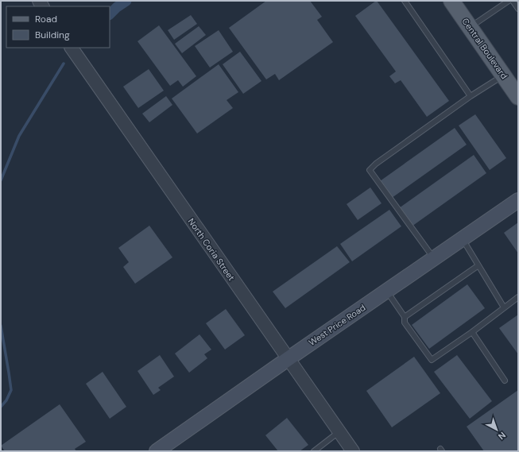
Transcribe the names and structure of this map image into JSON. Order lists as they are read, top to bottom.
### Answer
{
  "streets": {
    "main road": ["Central Boulevard", "West Price Road"],
    "street": ["North Coria Street"]
  },
  "crossings": [
    ["North Coria Street", "West Price Road"]
  ],
  "legend": ["Road", "Building"],
  "north": "bottom right"
}
